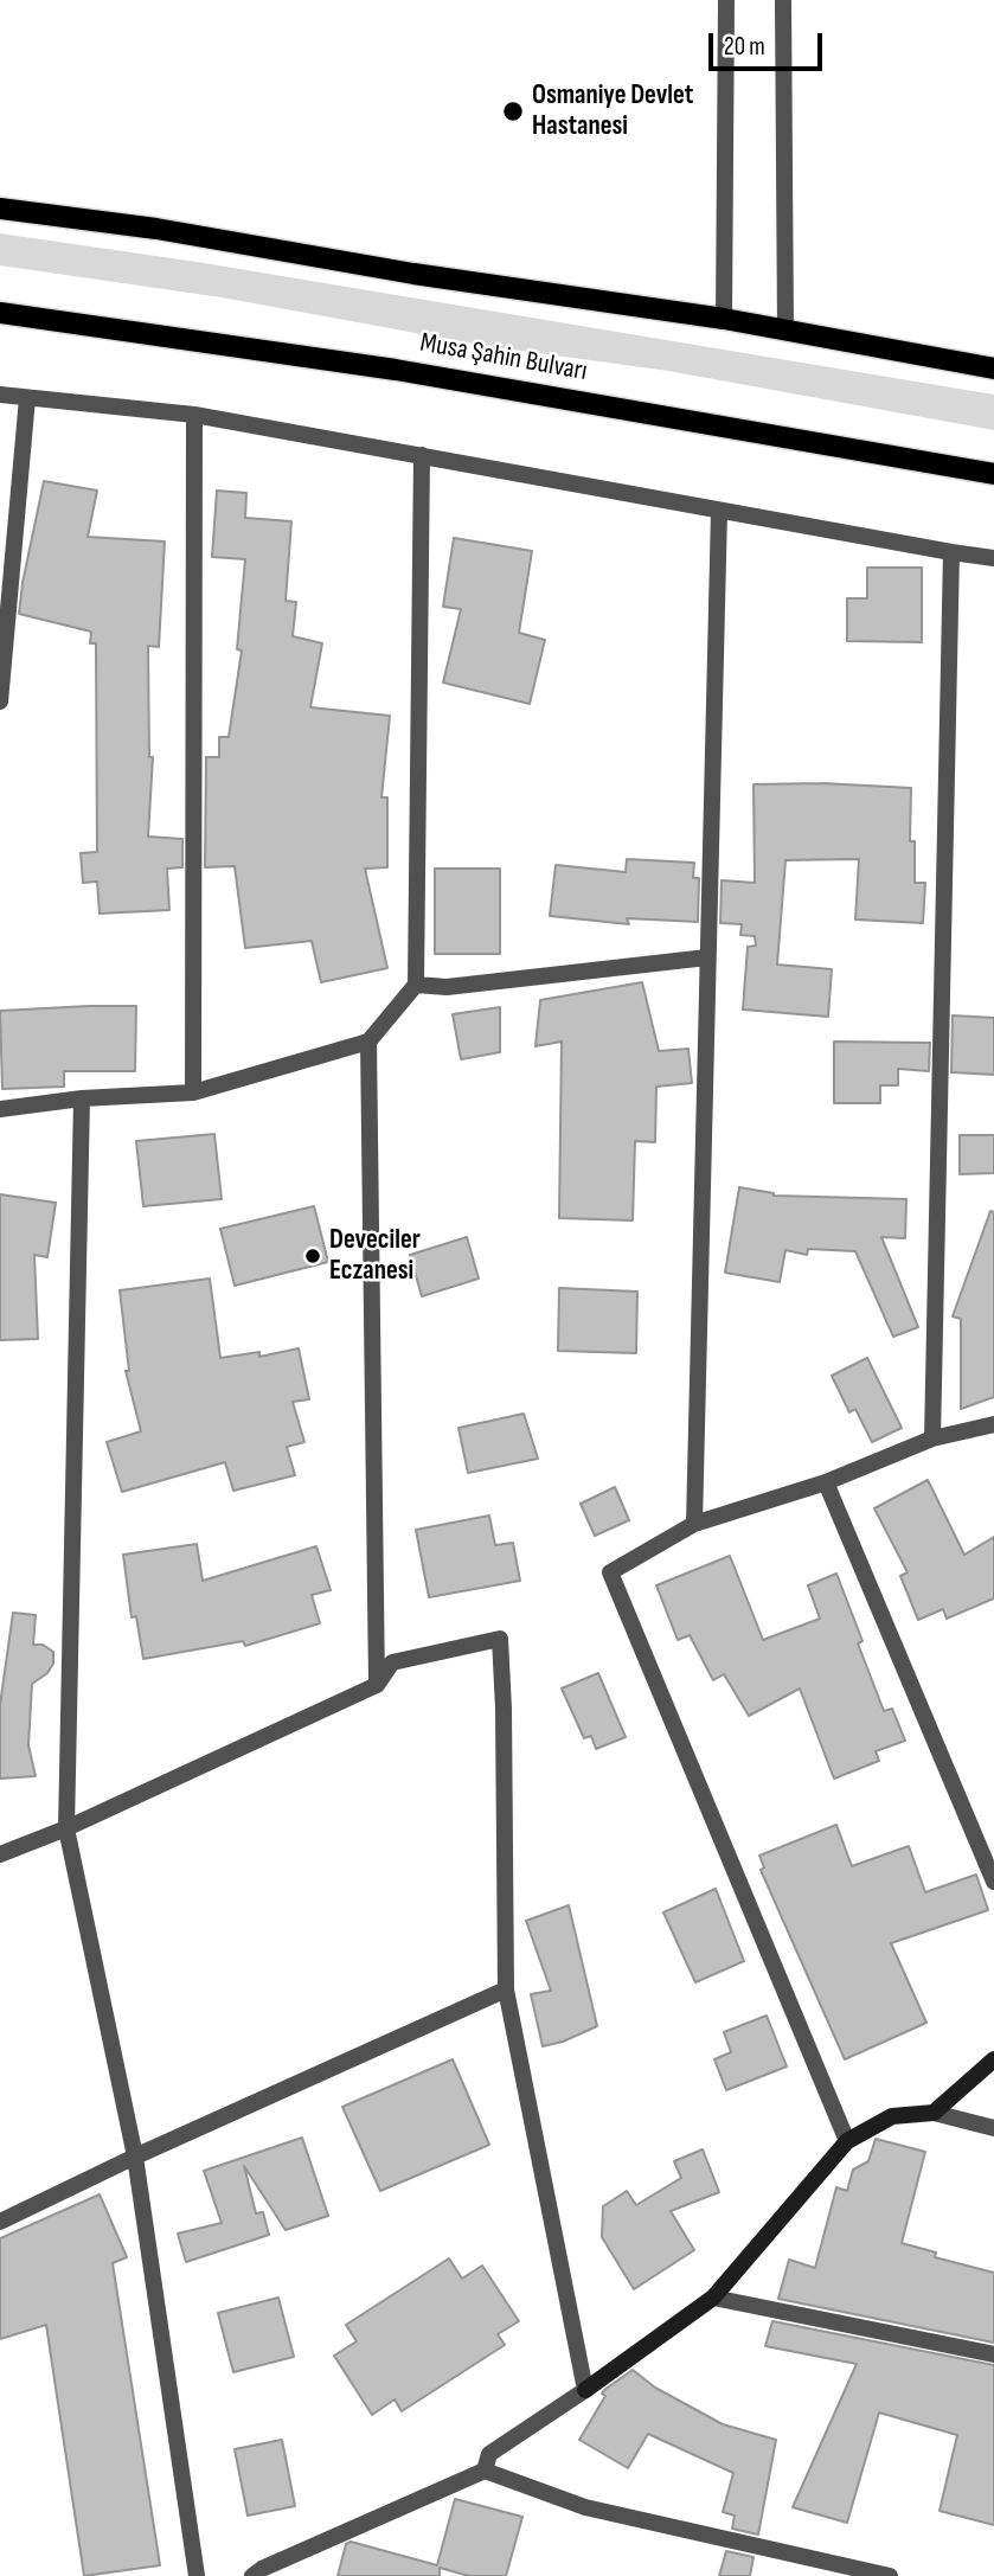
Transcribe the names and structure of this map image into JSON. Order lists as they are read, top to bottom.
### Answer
{
  "streets": {
    "main road": ["Musa Şahin Bulvarı"]
  },
  "places": ["Osmaniye Devlet Hastanesi", "Deveciler Eczanesi"],
  "scale_bar": "20 m"
}
